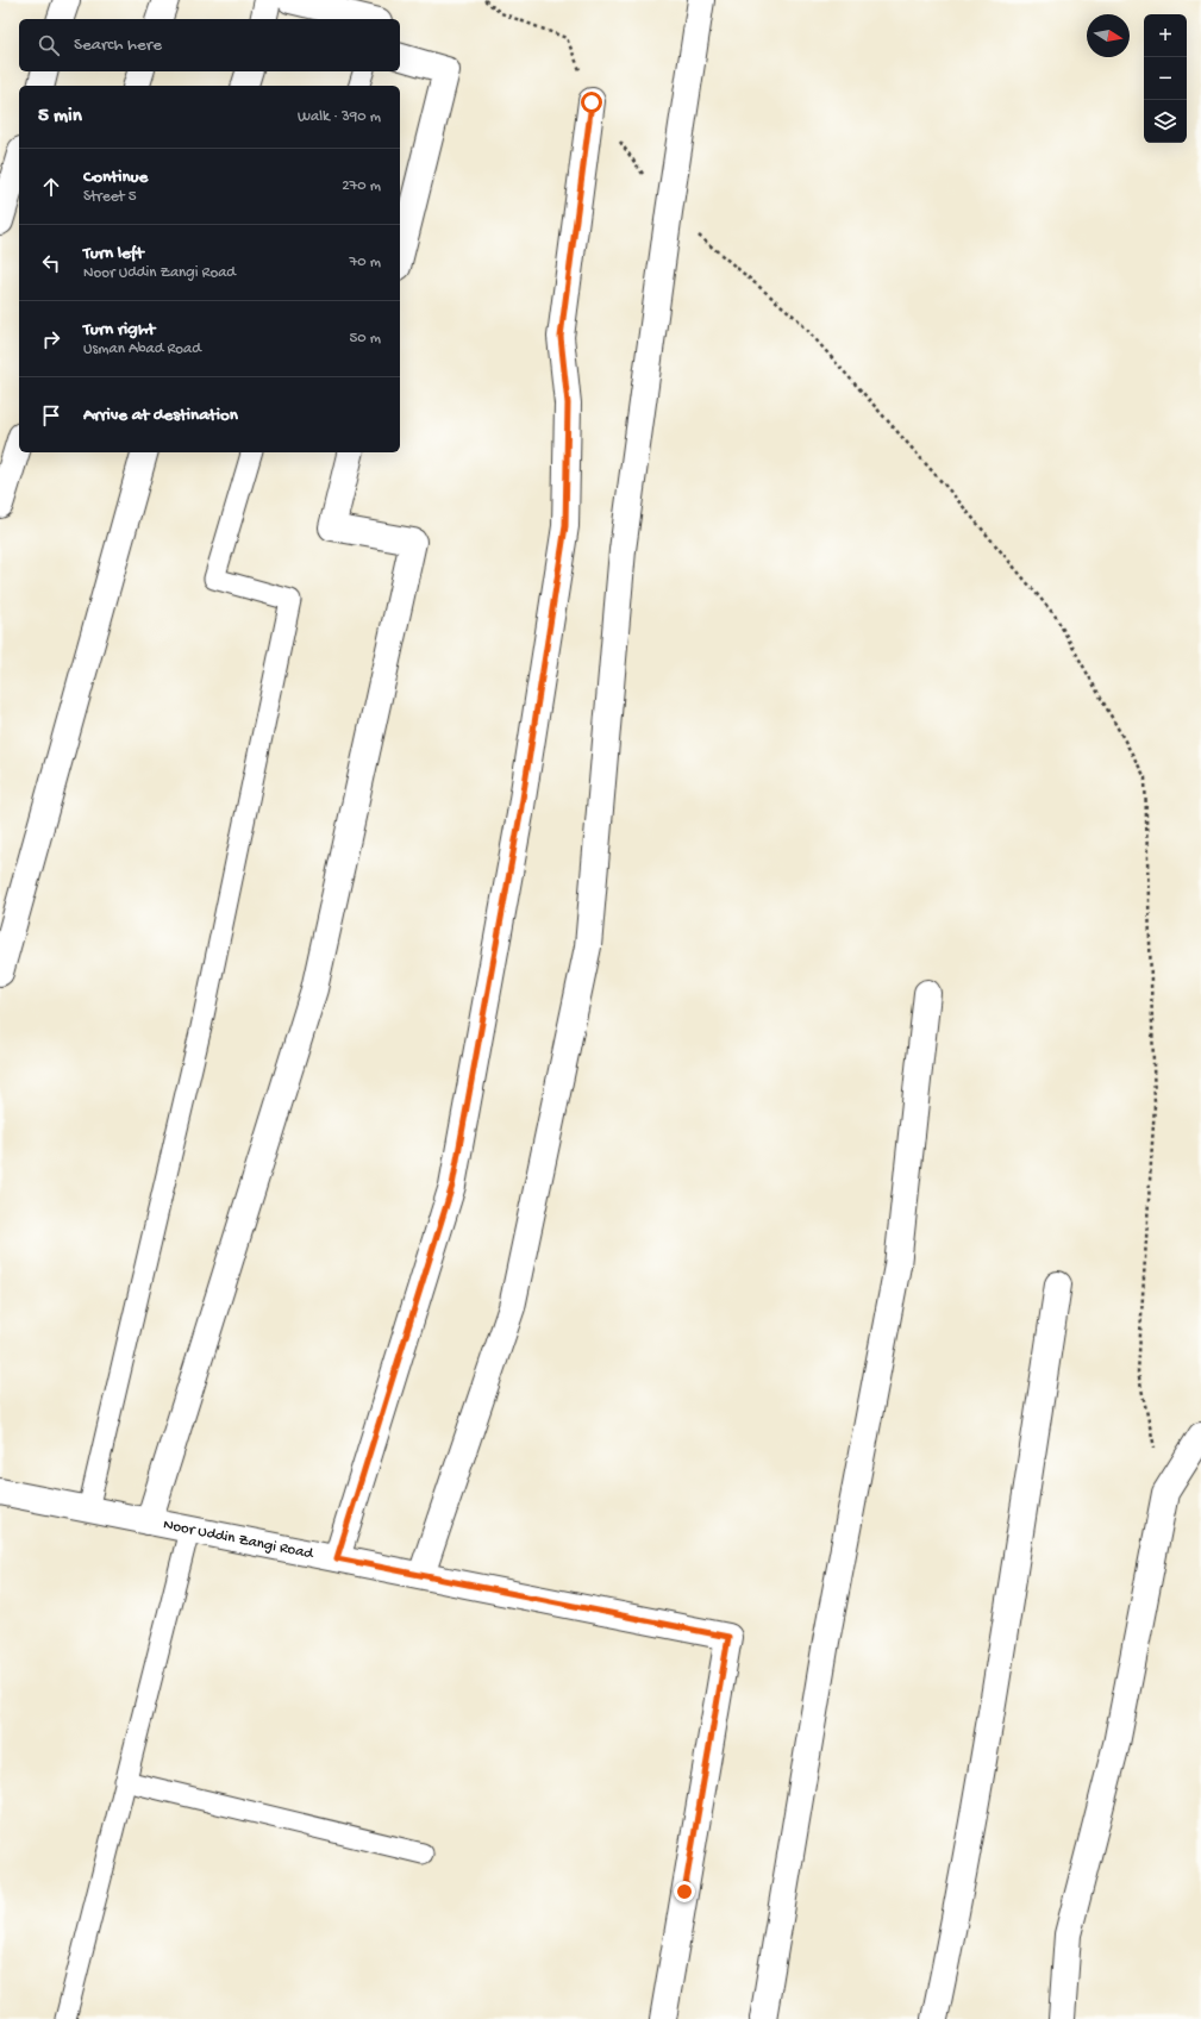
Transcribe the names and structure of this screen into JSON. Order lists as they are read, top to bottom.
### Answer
{
  "streets": {
    "street": ["Noor Uddin Zangi Road"]
  },
  "north": "right",
  "page": {
    "map_buttons": ["+", "−"],
    "search": "Search here",
    "heading": ["5 min", "Walk · 390 m"],
    "list": [
      ["Continue", "Street 5", "270 m"],
      ["Turn left", "Noor Uddin Zangi Road", "70 m"],
      ["Turn right", "Usman Abad Road", "50 m"],
      "Arrive at destination"
    ]
  }
}
